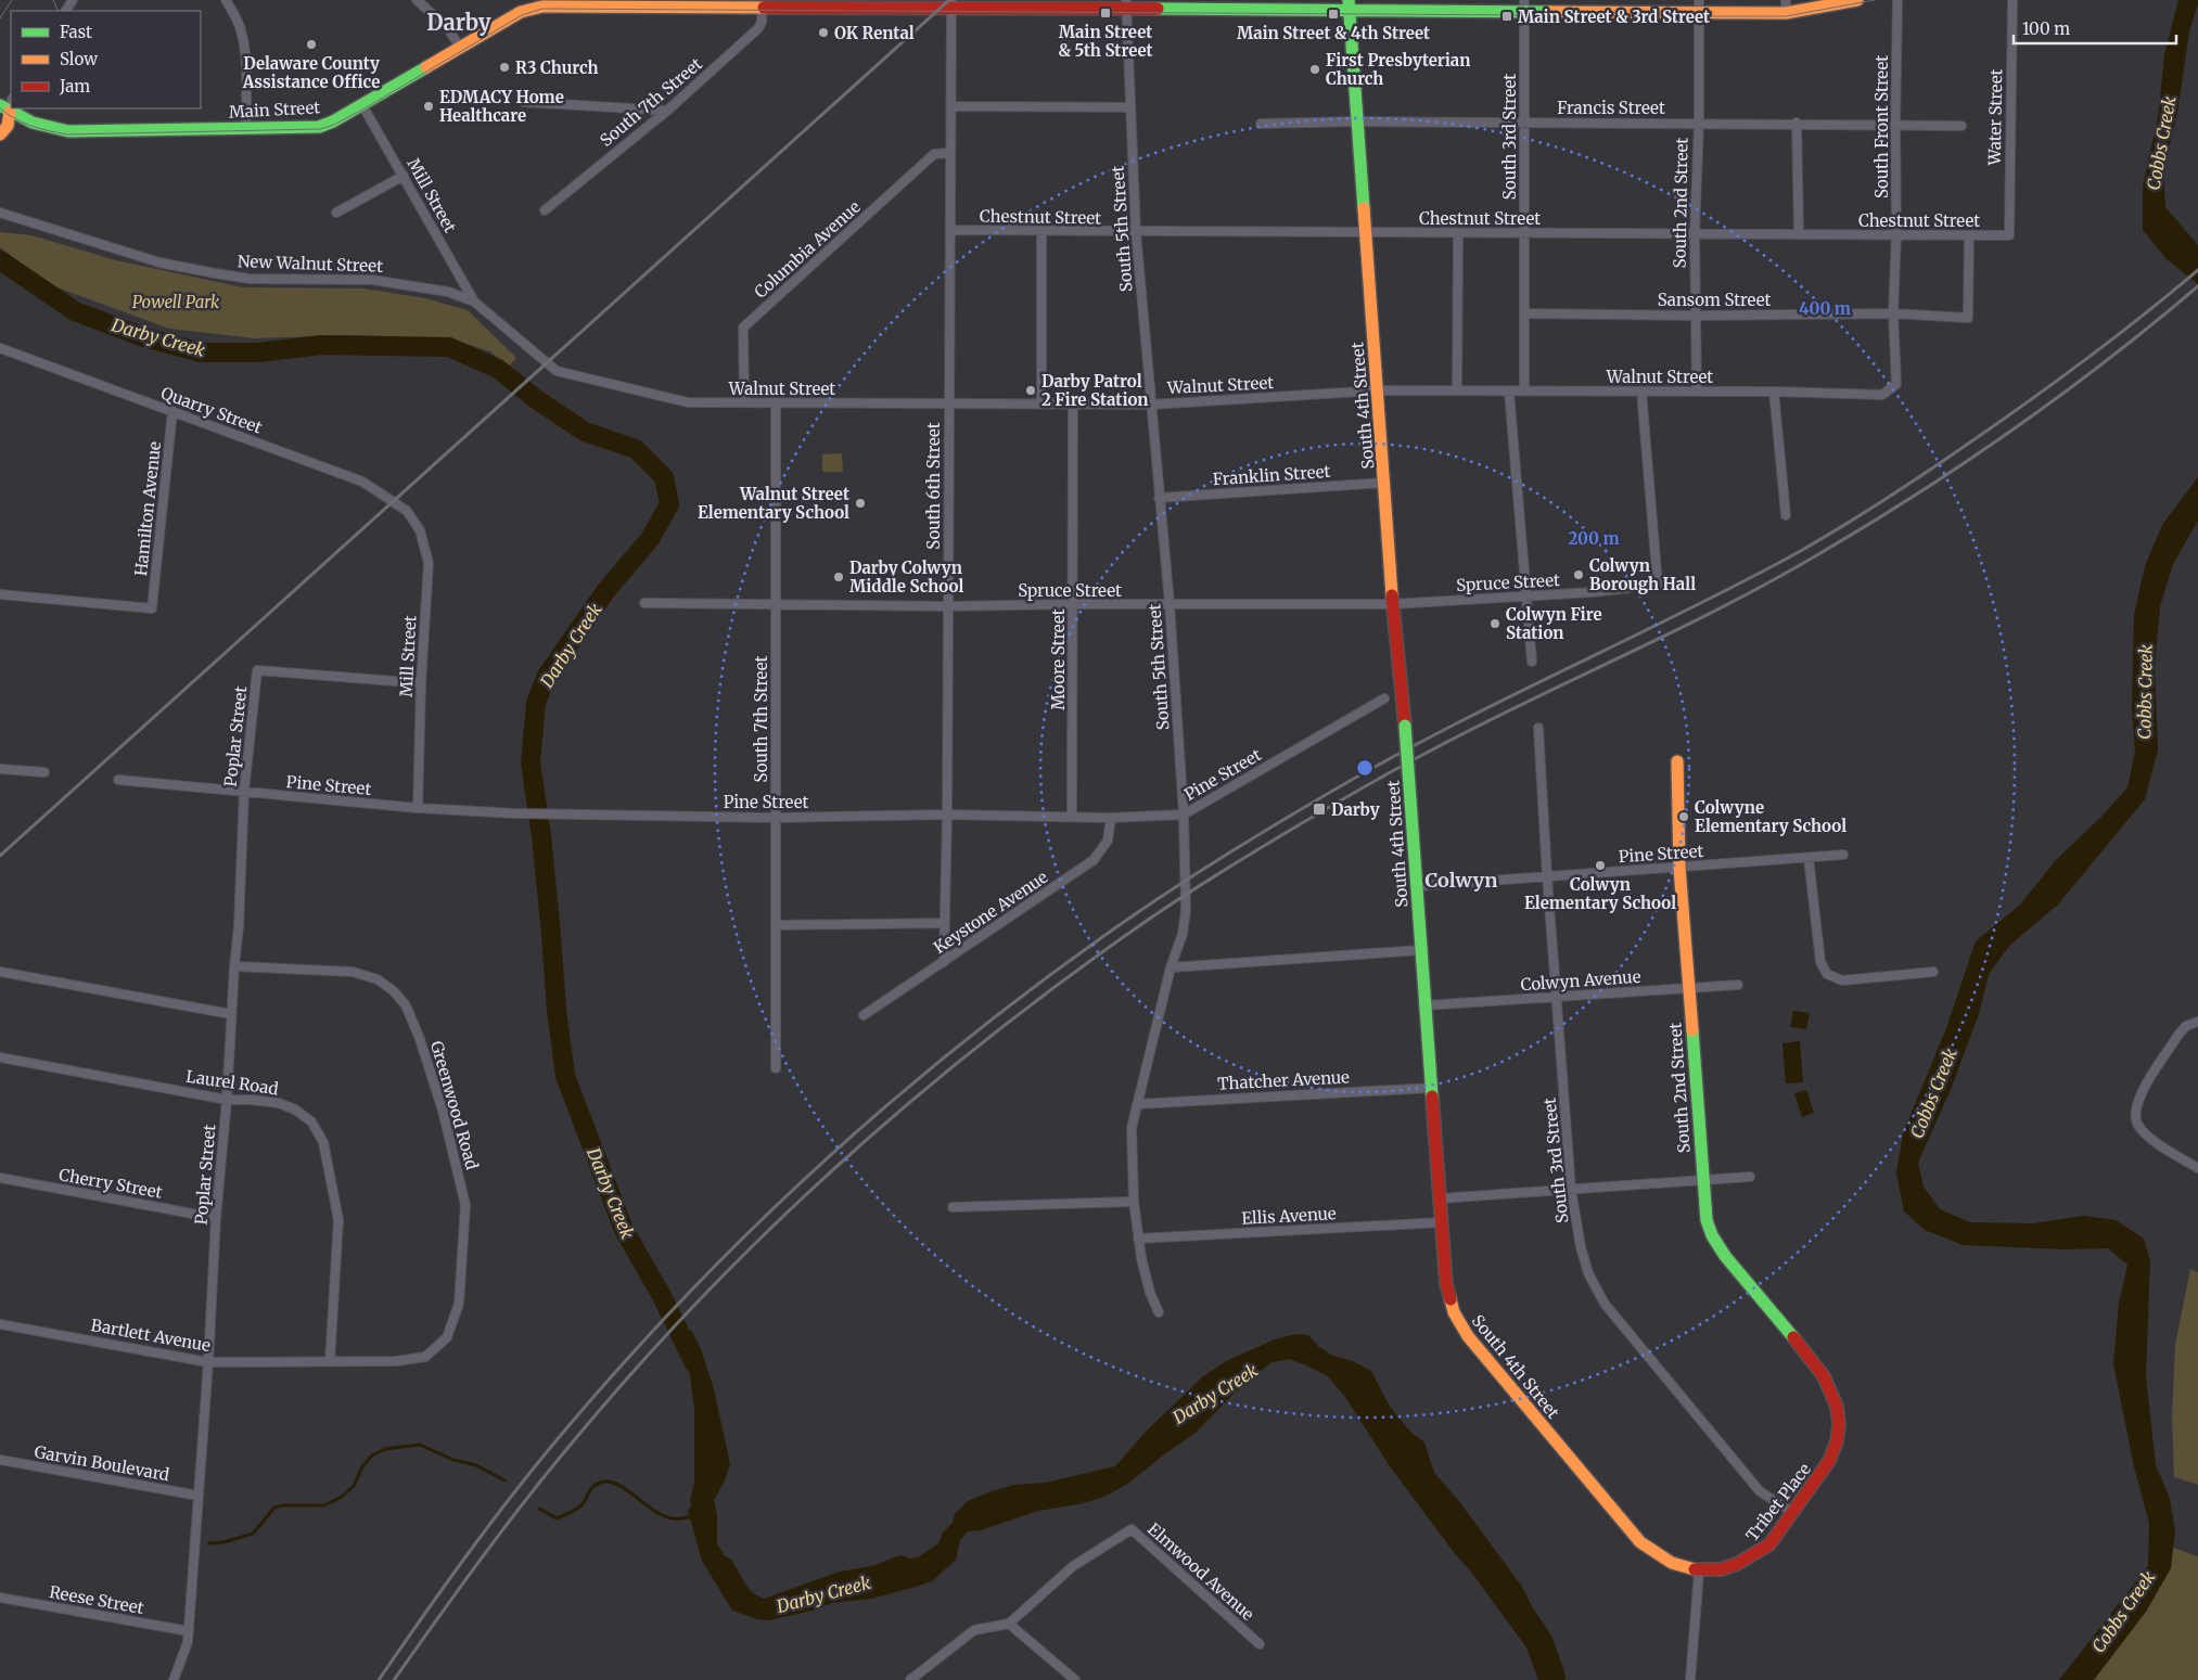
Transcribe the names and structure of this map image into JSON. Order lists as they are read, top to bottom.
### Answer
{
  "streets": {
    "street": [
      "South 7th Street",
      "Francis Street",
      "Main Street",
      "Water Street",
      "South Front Street",
      "South 3rd Street",
      "Mill Street",
      "South 2nd Street",
      "Chestnut Street",
      "South 5th Street",
      "Columbia Avenue",
      "New Walnut Street",
      "Sansom Street",
      "Walnut Street",
      "South 4th Street",
      "Quarry Street",
      "Franklin Street",
      "South 6th Street",
      "Hamilton Avenue",
      "Spruce Street",
      "Moore Street",
      "Poplar Street",
      "Pine Street",
      "Keystone Avenue",
      "Colwyn Avenue",
      "Thatcher Avenue",
      "Laurel Road",
      "Greenwood Road",
      "Cherry Street",
      "Ellis Avenue",
      "Bartlett Avenue",
      "Garvin Boulevard",
      "Tribet Place",
      "Elmwood Avenue",
      "Reese Street"
    ]
  },
  "crossings": [
    ["South 7th Street", "Main Street"],
    ["South 7th Street", "Walnut Street"],
    ["South 7th Street", "Spruce Street"],
    ["South 7th Street", "Pine Street"],
    ["Francis Street", "South Front Street"],
    ["Francis Street", "South 3rd Street"],
    ["Francis Street", "South 2nd Street"],
    ["Francis Street", "South 4th Street"],
    ["Main Street", "South 3rd Street"],
    ["Main Street", "Mill Street"],
    ["Main Street", "South 2nd Street"],
    ["Main Street", "South 5th Street"],
    ["Main Street", "South 4th Street"],
    ["Main Street", "South 6th Street"],
    ["Water Street", "Chestnut Street"],
    ["South Front Street", "Chestnut Street"],
    ["South Front Street", "Sansom Street"],
    ["South Front Street", "Walnut Street"],
    ["South 3rd Street", "Chestnut Street"],
    ["South 3rd Street", "Sansom Street"],
    ["South 3rd Street", "Walnut Street"],
    ["South 3rd Street", "Pine Street"],
    ["South 3rd Street", "Colwyn Avenue"],
    ["South 3rd Street", "Tribet Place"],
    ["Mill Street", "New Walnut Street"],
    ["Mill Street", "Walnut Street"],
    ["Mill Street", "Quarry Street"],
    ["Mill Street", "Poplar Street"],
    ["Mill Street", "Pine Street"],
    ["South 2nd Street", "Chestnut Street"],
    ["South 2nd Street", "Sansom Street"],
    ["South 2nd Street", "Walnut Street"],
    ["South 2nd Street", "Pine Street"],
    ["South 2nd Street", "Colwyn Avenue"],
    ["South 2nd Street", "Tribet Place"],
    ["Chestnut Street", "South 5th Street"],
    ["Chestnut Street", "Sansom Street"],
    ["Chestnut Street", "South 4th Street"],
    ["Chestnut Street", "South 6th Street"],
    ["South 5th Street", "Walnut Street"],
    ["South 5th Street", "Franklin Street"],
    ["South 5th Street", "Spruce Street"],
    ["South 5th Street", "Pine Street"],
    ["South 5th Street", "Thatcher Avenue"],
    ["South 5th Street", "Ellis Avenue"],
    ["Columbia Avenue", "Walnut Street"],
    ["Columbia Avenue", "South 6th Street"],
    ["New Walnut Street", "Walnut Street"],
    ["Walnut Street", "South 4th Street"],
    ["Walnut Street", "South 6th Street"],
    ["Walnut Street", "Spruce Street"],
    ["Walnut Street", "Moore Street"],
    ["South 4th Street", "Franklin Street"],
    ["South 4th Street", "Spruce Street"],
    ["South 4th Street", "Pine Street"],
    ["South 4th Street", "Colwyn Avenue"],
    ["South 4th Street", "Thatcher Avenue"],
    ["South 4th Street", "Ellis Avenue"],
    ["South 4th Street", "Tribet Place"],
    ["Quarry Street", "Hamilton Avenue"],
    ["South 6th Street", "Spruce Street"],
    ["South 6th Street", "Pine Street"],
    ["South 6th Street", "Keystone Avenue"],
    ["Spruce Street", "Moore Street"],
    ["Moore Street", "Pine Street"],
    ["Poplar Street", "Pine Street"],
    ["Poplar Street", "Laurel Road"],
    ["Poplar Street", "Greenwood Road"],
    ["Poplar Street", "Cherry Street"],
    ["Poplar Street", "Bartlett Avenue"],
    ["Poplar Street", "Garvin Boulevard"],
    ["Poplar Street", "Reese Street"],
    ["Pine Street", "Keystone Avenue"],
    ["Laurel Road", "Bartlett Avenue"],
    ["Greenwood Road", "Bartlett Avenue"]
  ],
  "districts": ["Darby", "Colwyn"],
  "water": ["Cobbs Creek", "Darby Creek"],
  "parks": ["Powell Park"],
  "places": {
    "transit": [
      "Main Street & 5th Street",
      "Main Street & 4th Street",
      "Main Street & 3rd Street",
      "Darby"
    ],
    "other": [
      "OK Rental",
      "Delaware County Assistance Office",
      "R3 Church",
      "First Presbyterian Church",
      "EDMACY Home Healthcare",
      "Darby Patrol 2 Fire Station",
      "Walnut Street Elementary School",
      "Colwyn Borough Hall",
      "Darby Colwyn Middle School",
      "Colwyn Fire Station",
      "Colwyne Elementary School",
      "Colwyn Elementary School"
    ]
  },
  "legend": ["Fast", "Slow", "Jam"],
  "scale_bar": "100 m",
  "rings": ["400 m", "200 m"]
}
